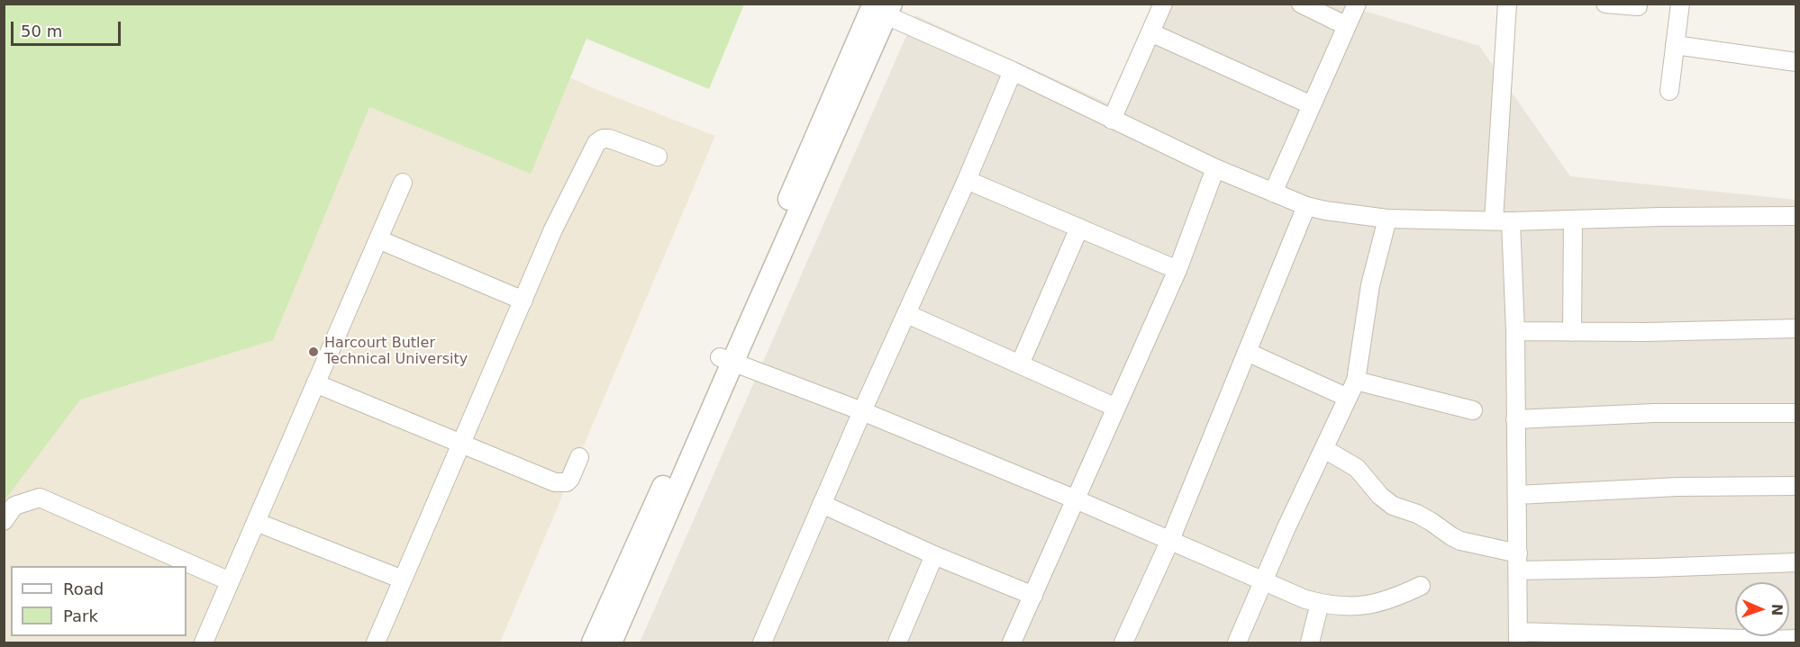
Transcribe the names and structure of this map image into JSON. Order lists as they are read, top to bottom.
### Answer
{
  "places": ["Harcourt Butler Technical University"],
  "legend": ["Road", "Park"],
  "scale_bar": "50 m",
  "north": "right"
}
